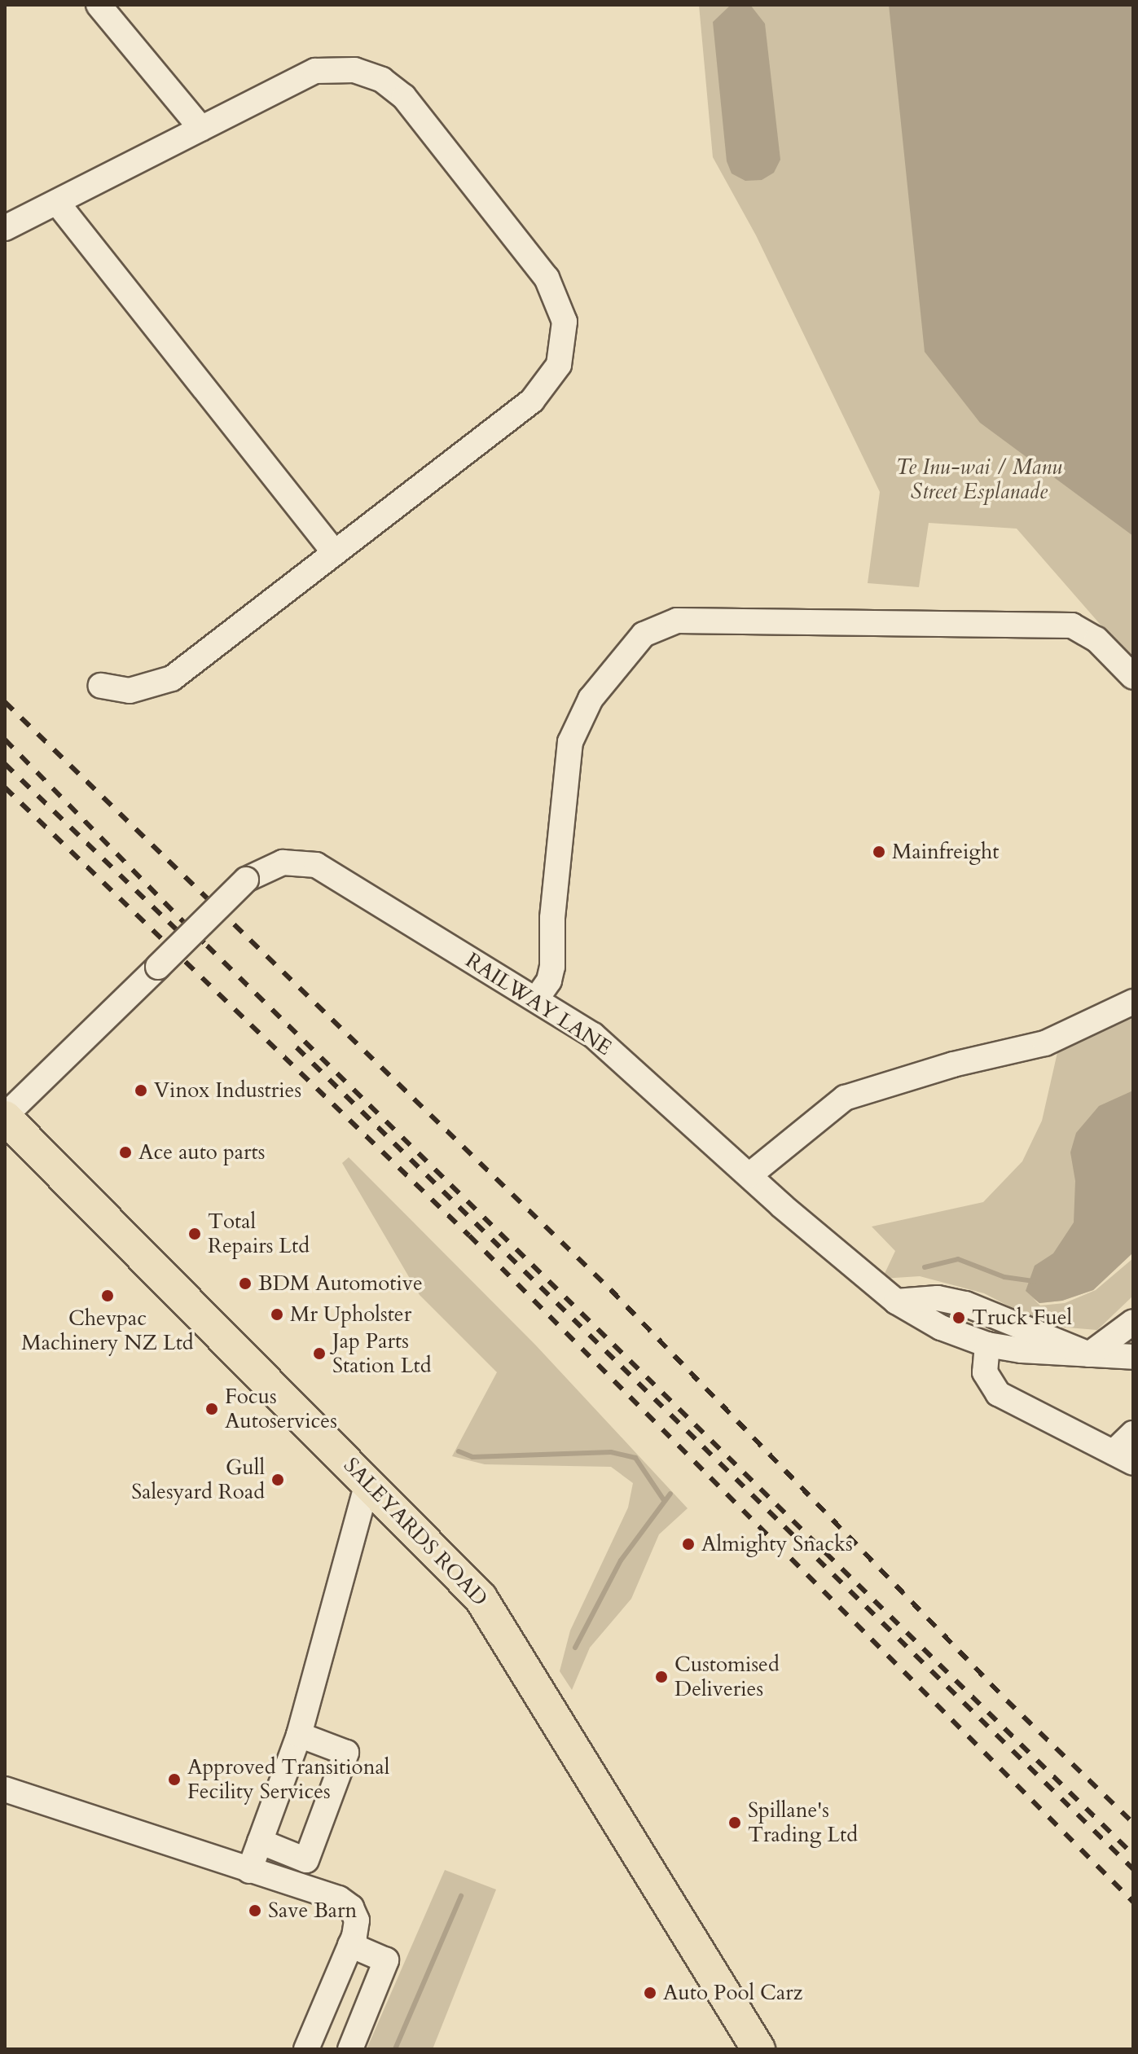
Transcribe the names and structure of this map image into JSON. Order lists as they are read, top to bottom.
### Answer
{
  "streets": {
    "main road": ["SALEYARDS ROAD"],
    "street": ["RAILWAY LANE"]
  },
  "crossings": [
    ["RAILWAY LANE", "SALEYARDS ROAD"]
  ],
  "parks": ["Te Inu-wai / Manu Street Esplanade"],
  "places": [
    "Mainfreight",
    "Vinox Industries",
    "Ace auto parts",
    "Total Repairs Ltd",
    "BDM Automotive",
    "Chevpac Machinery NZ Ltd",
    "Mr Upholster",
    "Truck Fuel",
    "Jap Parts Station Ltd",
    "Focus Autoservices",
    "Gull Salesyard Road",
    "Almighty Snacks",
    "Customised Deliveries",
    "Approved Transitional Fecility Services",
    "Spillane's Trading Ltd",
    "Save Barn",
    "Auto Pool Carz"
  ]
}
